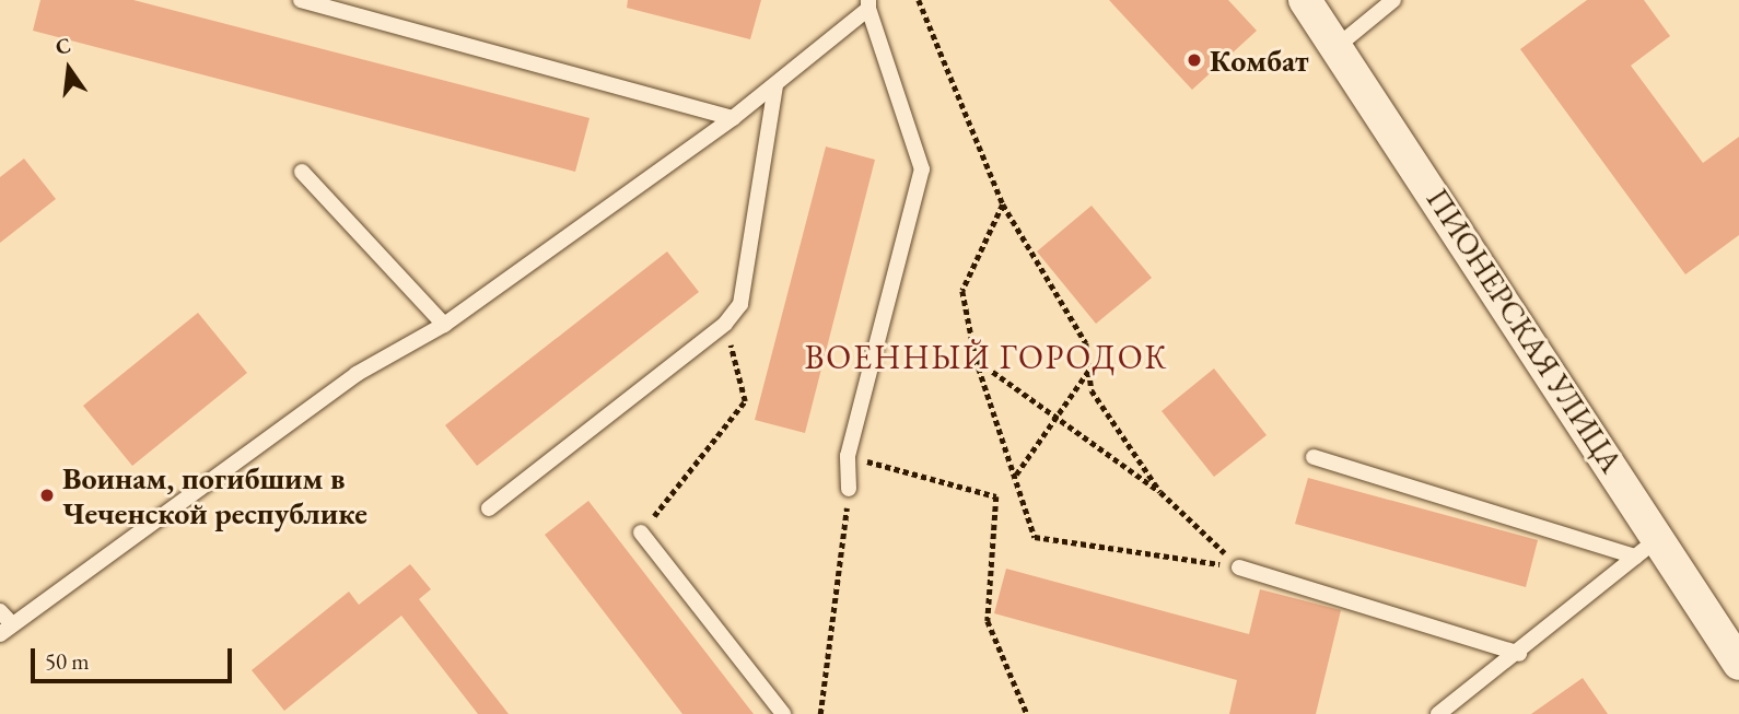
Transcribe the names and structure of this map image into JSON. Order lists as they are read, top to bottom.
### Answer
{
  "streets": {
    "street": ["ПИОНЕРСКАЯ УЛИЦА"]
  },
  "districts": ["ВОЕННЫЙ ГОРОДОК"],
  "places": ["Комбат", "Воинам, погибшим в Чеченской республике"],
  "scale_bar": "50 m",
  "north": "top"
}
